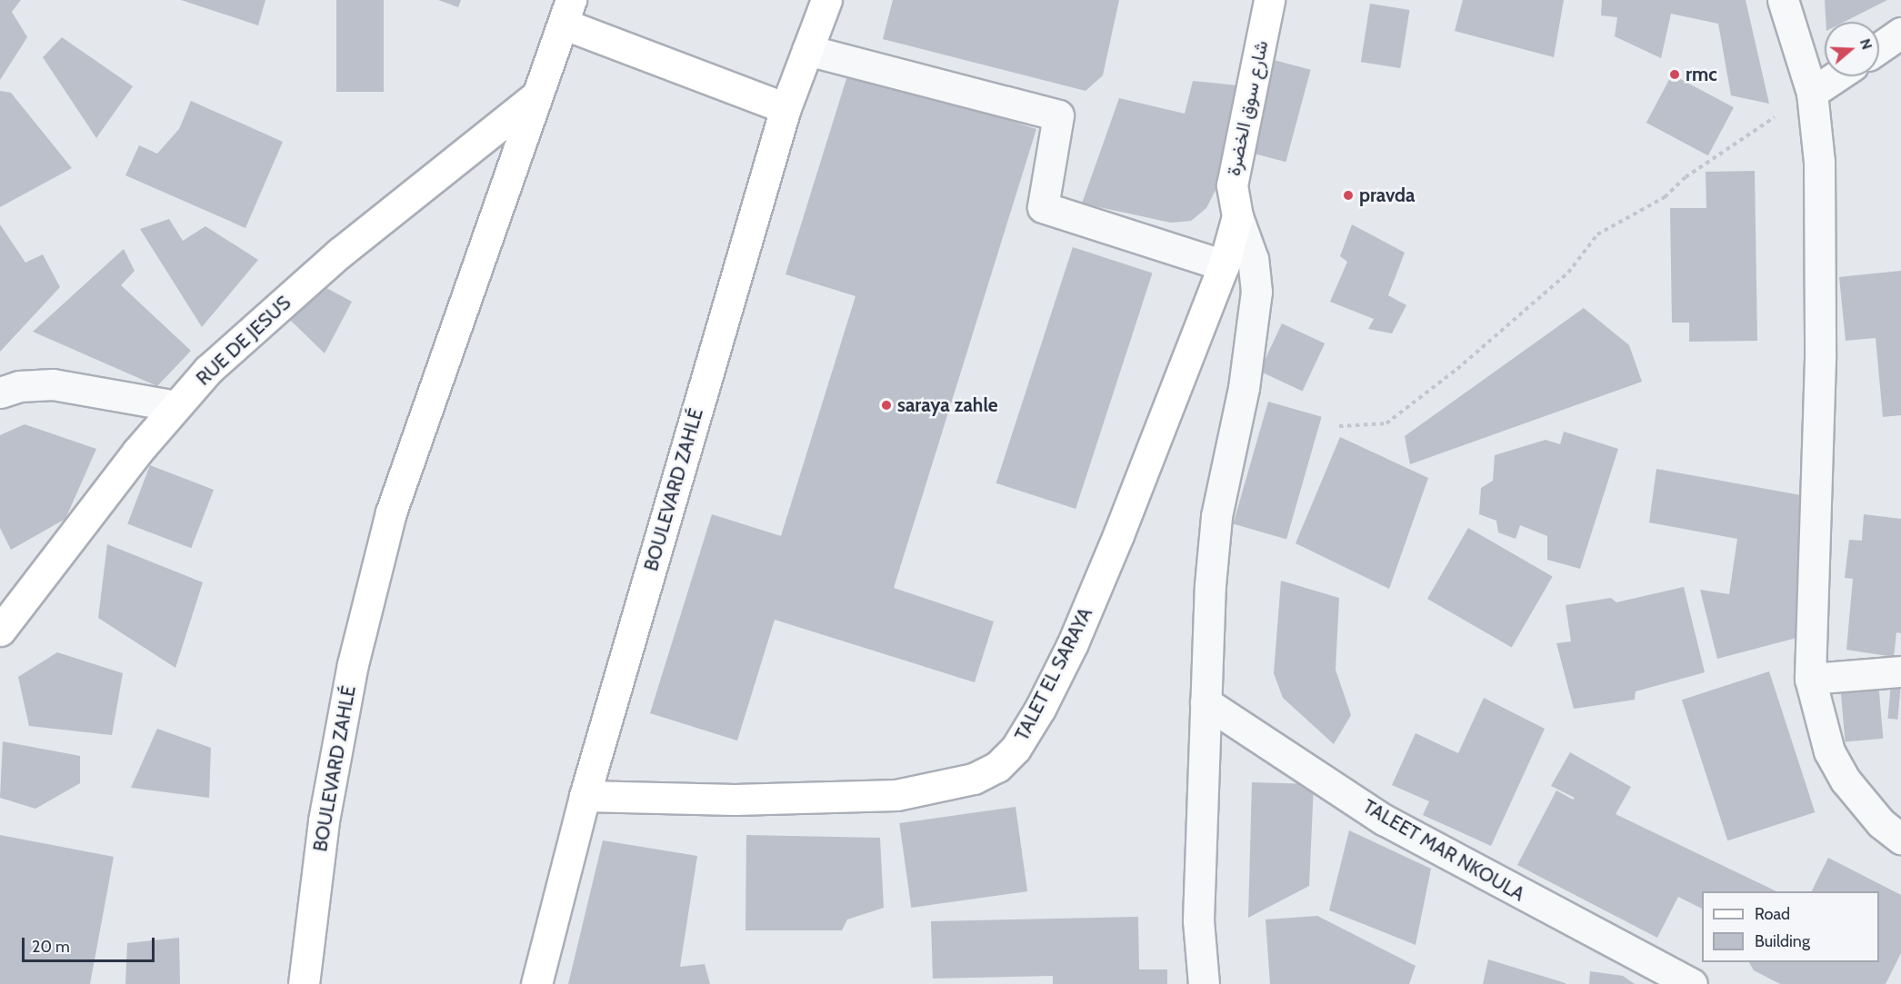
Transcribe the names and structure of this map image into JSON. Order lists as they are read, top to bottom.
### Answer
{
  "streets": {
    "main road": [
      "شارع سوق الخضرة",
      "RUE DE JESUS",
      "BOULEVARD ZAHLÉ",
      "TALET EL SARAYA"
    ],
    "street": ["TALEET MAR NKOULA"]
  },
  "crossings": [
    ["شارع سوق الخضرة", "TALET EL SARAYA"],
    ["RUE DE JESUS", "BOULEVARD ZAHLÉ"],
    ["BOULEVARD ZAHLÉ", "TALET EL SARAYA"]
  ],
  "places": ["rmc", "pravda", "saraya zahle"],
  "legend": ["Road", "Building"],
  "scale_bar": "20 m",
  "north": "right"
}
